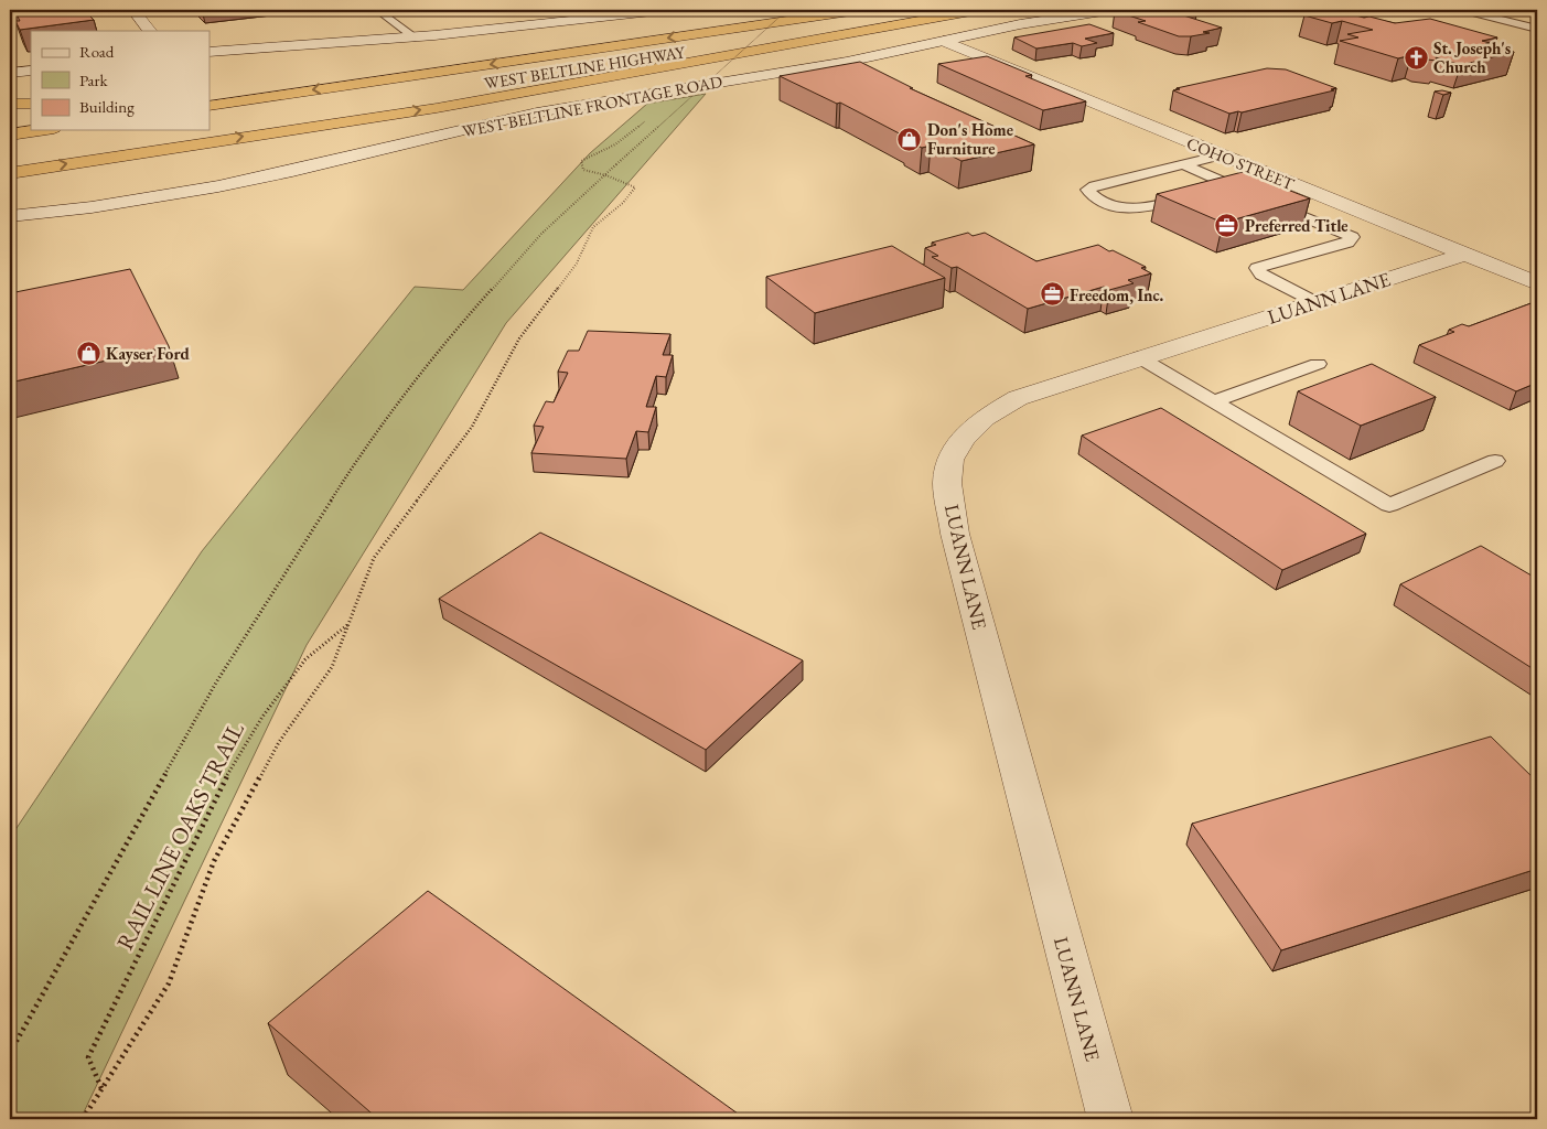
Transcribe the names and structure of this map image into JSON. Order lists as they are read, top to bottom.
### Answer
{
  "streets": {
    "highway": ["WEST BELTLINE HIGHWAY"],
    "street": ["WEST BELTLINE FRONTAGE ROAD", "COHO STREET", "LUANN LANE"],
    "path": ["RAIL LINE OAKS TRAIL"]
  },
  "crossings": [
    ["WEST BELTLINE FRONTAGE ROAD", "COHO STREET"],
    ["COHO STREET", "LUANN LANE"]
  ],
  "places": {
    "church": ["St. Joseph's Church"],
    "shop": ["Don's Home Furniture", "Kayser Ford"],
    "office": ["Preferred Title", "Freedom, Inc."]
  },
  "legend": ["Road", "Park", "Building"]
}
